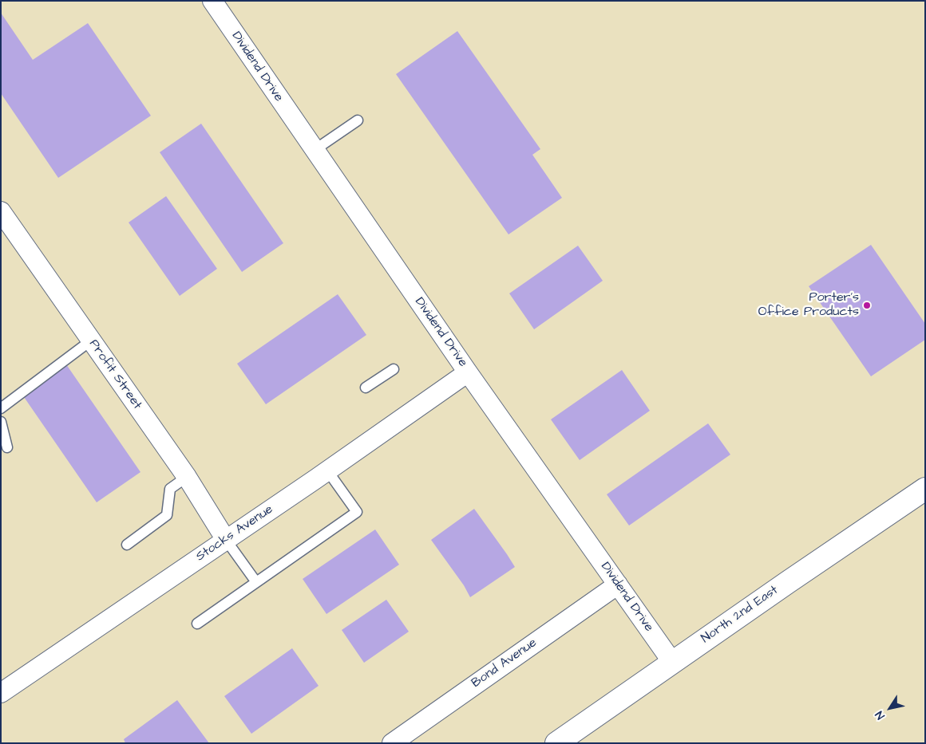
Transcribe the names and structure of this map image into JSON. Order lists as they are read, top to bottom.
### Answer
{
  "streets": {
    "main road": ["North 2nd East"],
    "street": [
      "Dividend Drive",
      "Profit Street",
      "Stocks Avenue",
      "Bond Avenue"
    ]
  },
  "crossings": [
    ["Dividend Drive", "Stocks Avenue"],
    ["Dividend Drive", "North 2nd East"],
    ["Dividend Drive", "Bond Avenue"],
    ["Profit Street", "Stocks Avenue"]
  ],
  "places": ["Porter's Office Products"],
  "north": "bottom left"
}
